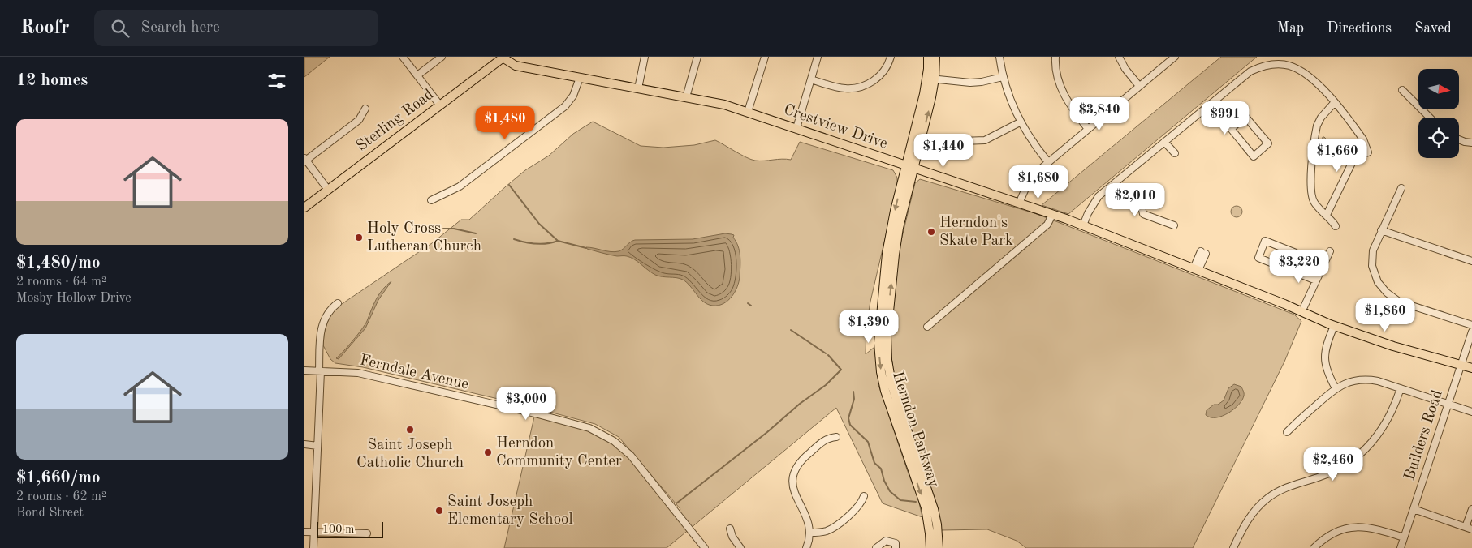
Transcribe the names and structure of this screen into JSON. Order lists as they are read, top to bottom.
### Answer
{
  "streets": {
    "main road": ["Sterling Road", "Crestview Drive", "Herndon Parkway"],
    "street": ["Ferndale Avenue", "Builders Road"]
  },
  "crossings": [
    ["Sterling Road", "Crestview Drive"],
    ["Crestview Drive", "Herndon Parkway"],
    ["Crestview Drive", "Builders Road"]
  ],
  "places": [
    "Herndon's Skate Park",
    "Holy Cross Lutheran Church",
    "Saint Joseph Catholic Church",
    "Herndon Community Center",
    "Saint Joseph Elementary School"
  ],
  "scale_bar": "100 m",
  "north": "right",
  "page": {
    "header": "Roofr",
    "search": "Search here",
    "nav": ["Map", "Directions", "Saved"],
    "heading": "12 homes",
    "price": [
      "$3,840",
      "$991",
      "$1,480",
      "$1,440",
      "$1,660",
      "$1,680",
      "$2,010",
      "$3,220",
      "$1,860",
      "$1,390",
      "$3,000",
      "$2,460"
    ],
    "list": [
      {
        "name": "$1,480/mo",
        "note": "2 rooms · 64 m² · Mosby Hollow Drive"
      },
      {
        "name": "$1,660/mo",
        "note": "2 rooms · 62 m² · Bond Street"
      }
    ],
    "scale": "100 m"
  }
}
